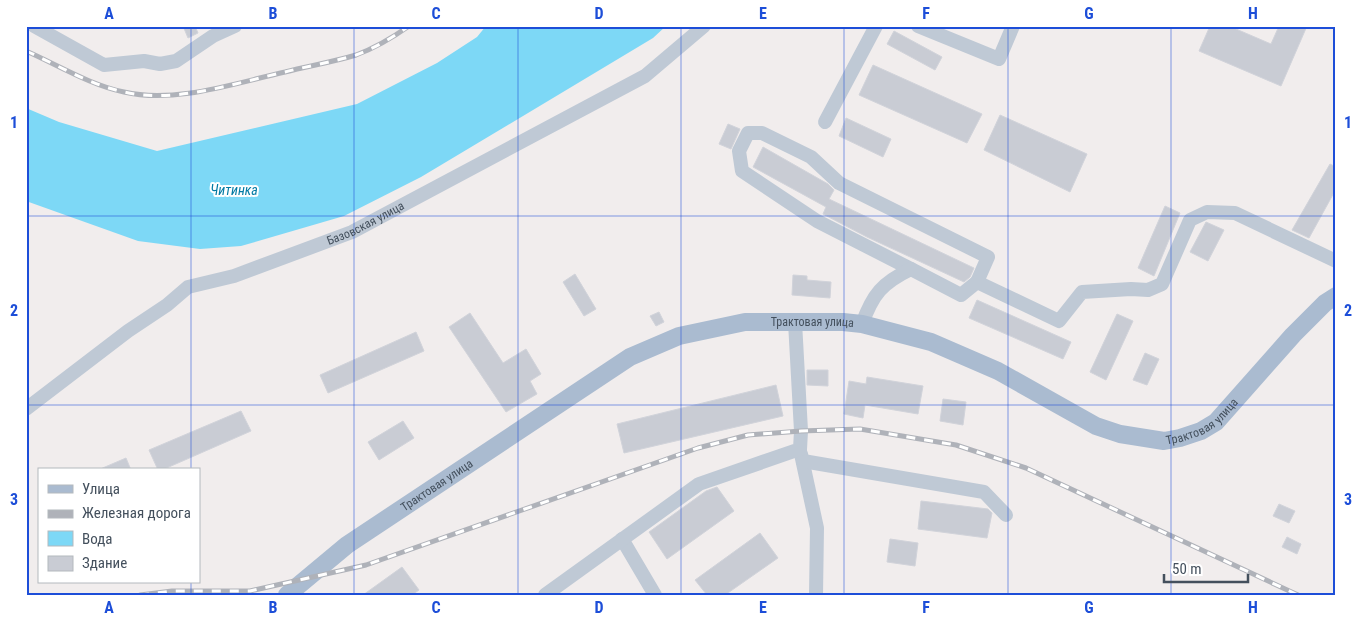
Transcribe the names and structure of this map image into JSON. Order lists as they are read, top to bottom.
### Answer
{
  "streets": {
    "main road": ["Трактовая улица"],
    "street": ["Базовская улица"]
  },
  "water": ["Читинка"],
  "legend": [
    "Улица",
    "Железная дорога",
    "Вода",
    "Здание"
  ],
  "scale_bar": "50 m",
  "grid": {
    "columns": [
      "A",
      "B",
      "C",
      "D",
      "E",
      "F",
      "G",
      "H"
    ],
    "rows": ["1", "2", "3"]
  }
}
